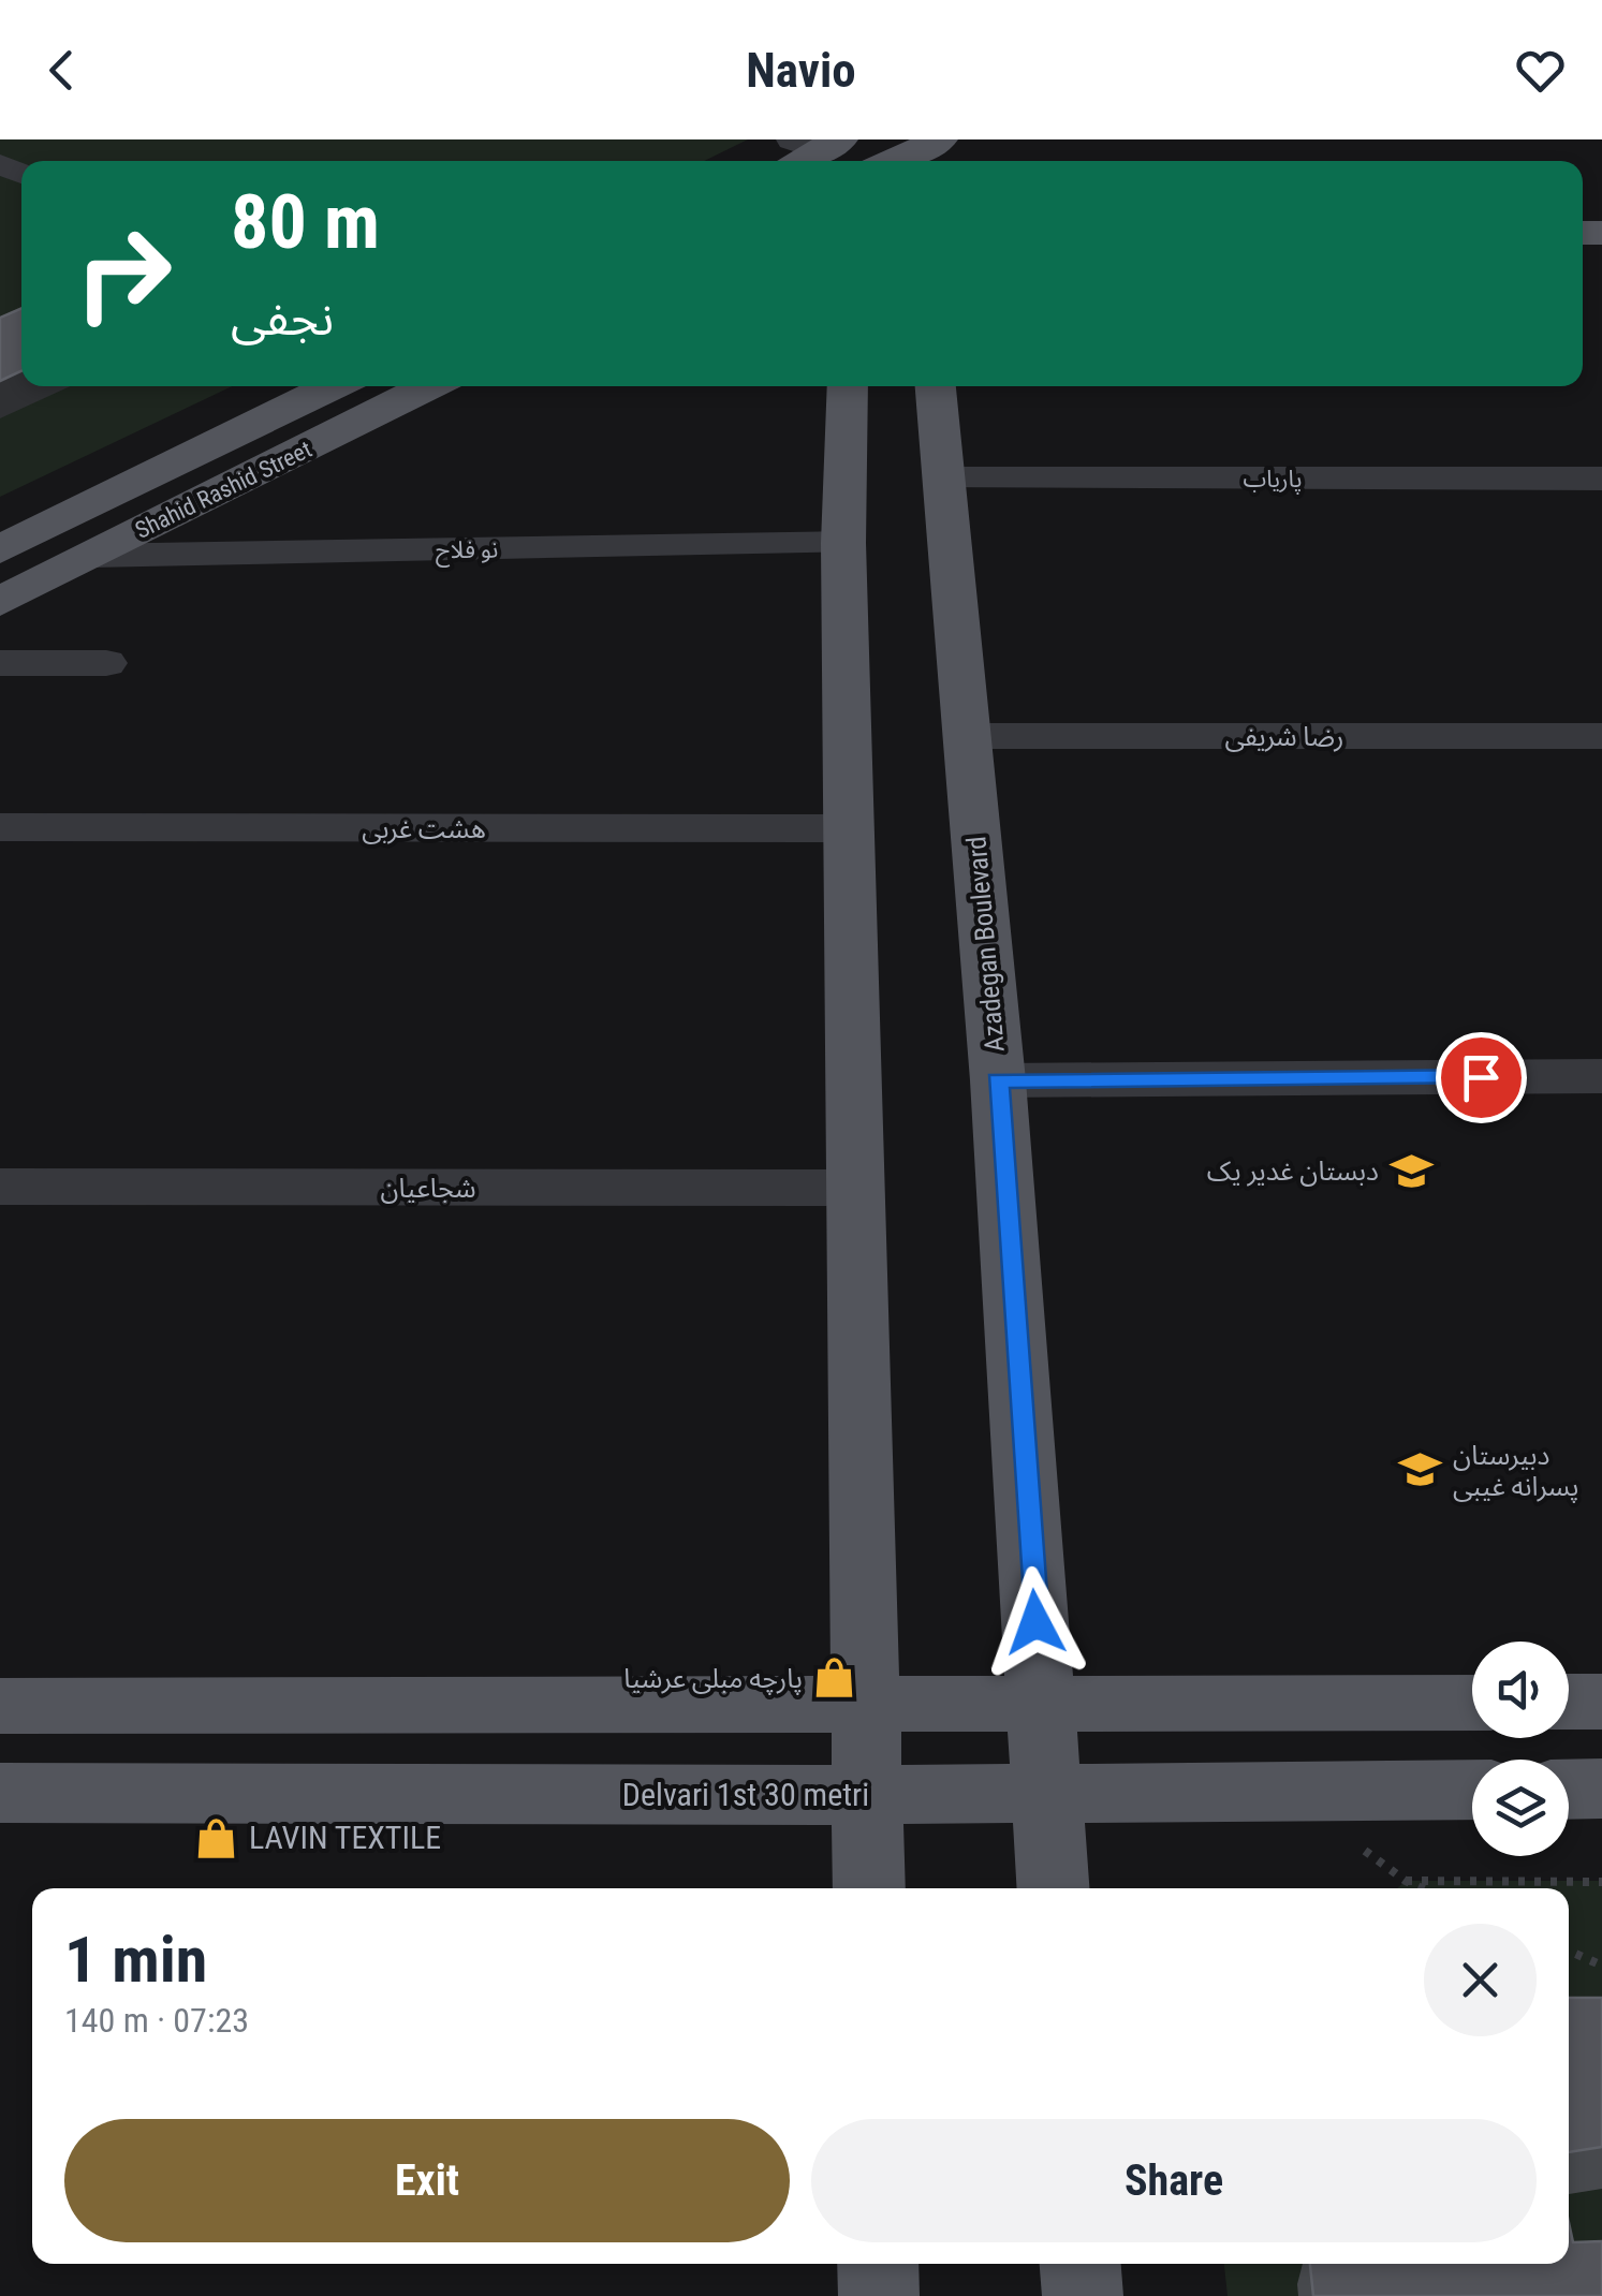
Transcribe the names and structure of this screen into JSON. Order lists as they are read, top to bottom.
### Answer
{
  "streets": {
    "main road": ["Shahid Rashid Street", "Azadegan Boulevard", "Delvari 1st 30 metri"],
    "street": [
      "پاریاب",
      "نو فلاح",
      "رضا شریفی",
      "هشت غربی",
      "شجاعیان"
    ]
  },
  "crossings": [
    ["پاریاب", "Azadegan Boulevard"],
    ["Shahid Rashid Street", "نو فلاح"],
    ["رضا شریفی", "Azadegan Boulevard"],
    ["Azadegan Boulevard", "Delvari 1st 30 metri"]
  ],
  "places": {
    "school or university": ["دبستان غدیر یک", "دبیرستان پسرانه غیبی"],
    "shop": ["پارچه مبلی عرشیا", "LAVIN TEXTILE"]
  },
  "page": {
    "header": "Navio",
    "turn": ["80 m", "نجفی"],
    "heading": ["1 min", "140 m · 07:23"],
    "buttons": ["Exit", "Share"]
  }
}
